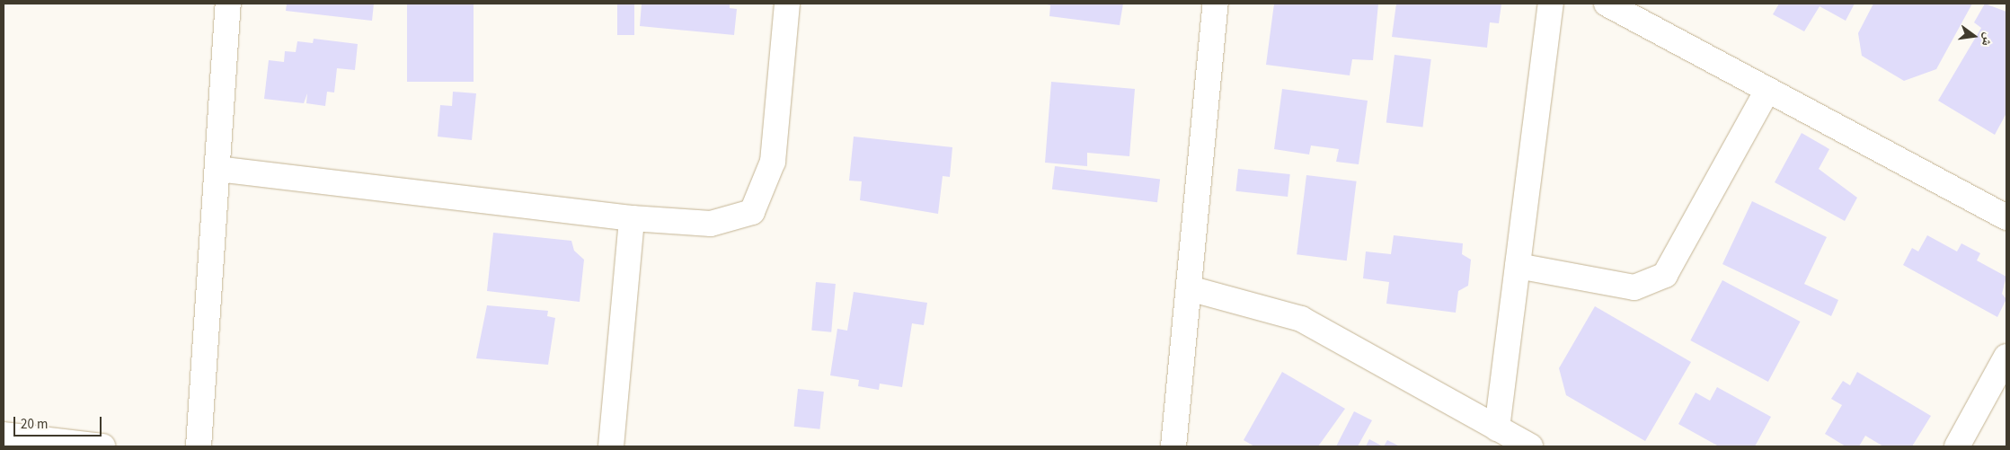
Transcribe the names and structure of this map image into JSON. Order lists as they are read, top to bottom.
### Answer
{
  "scale_bar": "20 m",
  "north": "right"
}
